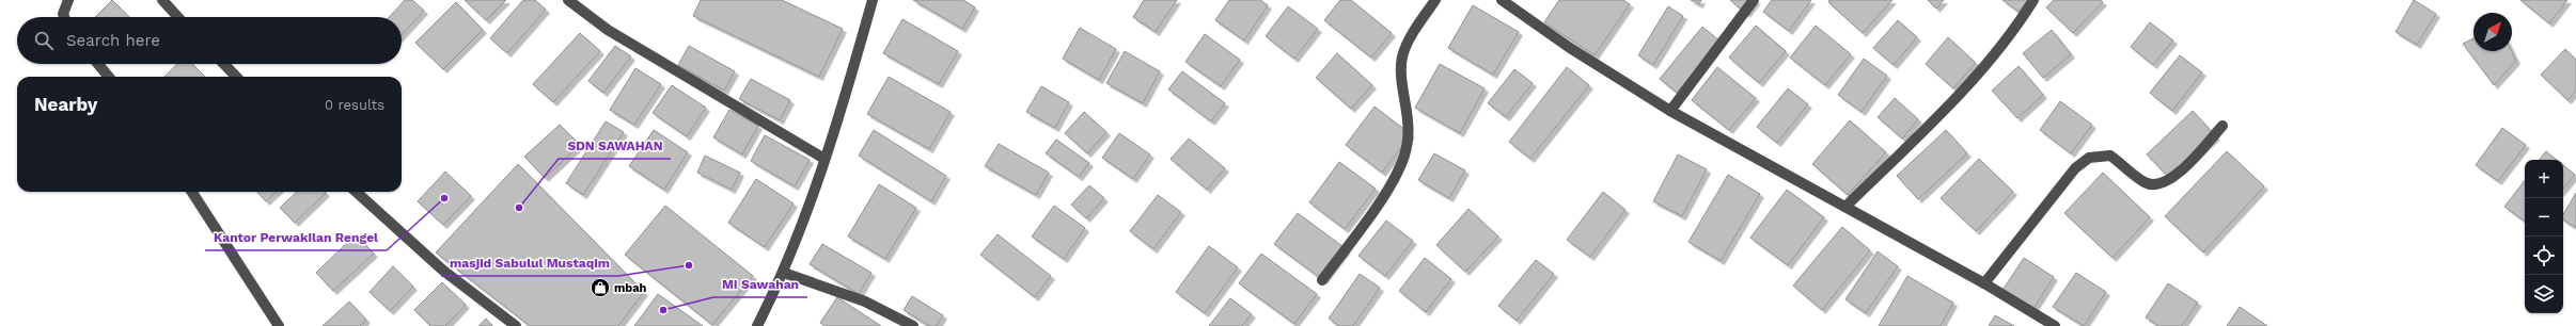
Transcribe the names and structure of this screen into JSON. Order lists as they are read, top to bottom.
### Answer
{
  "places": {
    "other": [
      "Kantor Perwakilan Rengel",
      "SDN SAWAHAN",
      "masjid Sabulul Mustaqim",
      "MI Sawahan"
    ],
    "shop": ["mbah"]
  },
  "north": "top right",
  "page": {
    "search": "Search here",
    "heading": ["Nearby", "0 results"],
    "map_buttons": ["+", "−"]
  }
}
